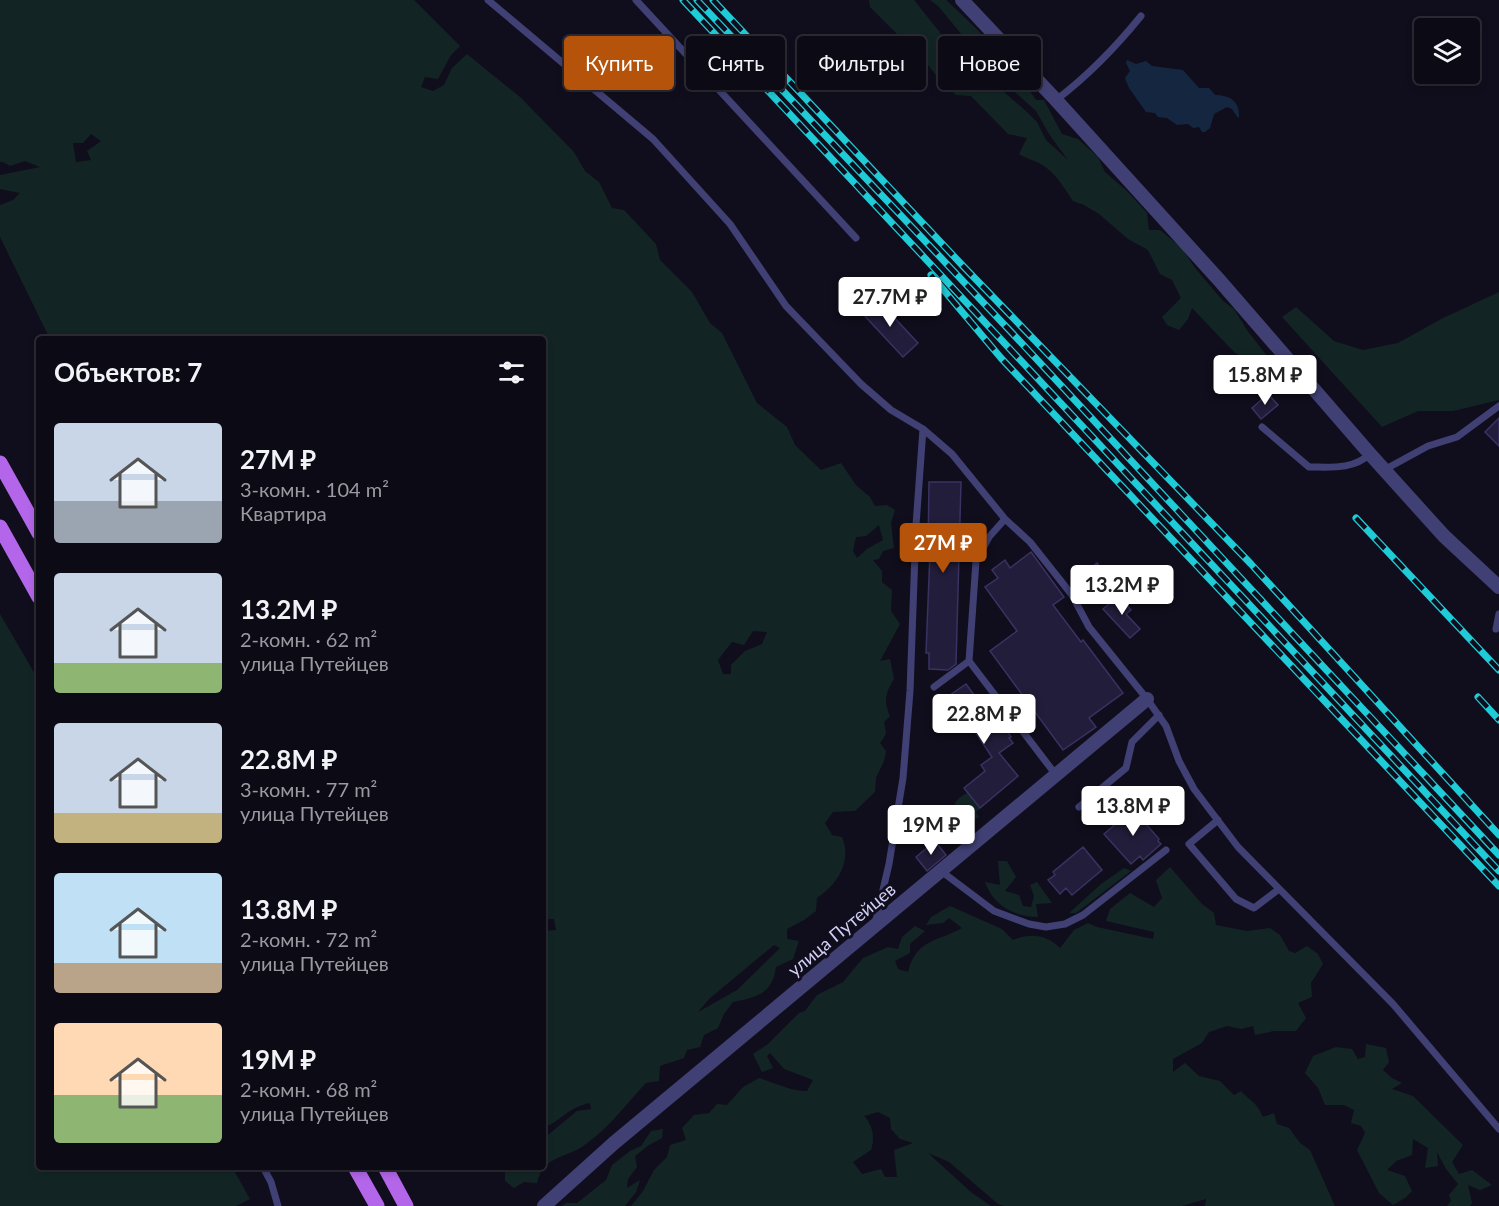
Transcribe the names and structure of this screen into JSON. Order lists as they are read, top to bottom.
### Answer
{
  "streets": {
    "street": ["улица Путейцев"]
  },
  "page": {
    "chip": [
      "Купить",
      "Снять",
      "Фильтры",
      "Новое"
    ],
    "price": [
      "27.7M ₽",
      "15.8M ₽",
      "27M ₽",
      "13.2M ₽",
      "22.8M ₽",
      "13.8M ₽",
      "19M ₽"
    ],
    "heading": "Объектов: 7",
    "list": [
      {
        "name": "27M ₽",
        "note": "3-комн. · 104 m² · Квартира"
      },
      {
        "name": "13.2M ₽",
        "note": "2-комн. · 62 m² · улица Путейцев"
      },
      {
        "name": "22.8M ₽",
        "note": "3-комн. · 77 m² · улица Путейцев"
      },
      {
        "name": "13.8M ₽",
        "note": "2-комн. · 72 m² · улица Путейцев"
      },
      {
        "name": "19M ₽",
        "note": "2-комн. · 68 m² · улица Путейцев"
      }
    ]
  }
}
